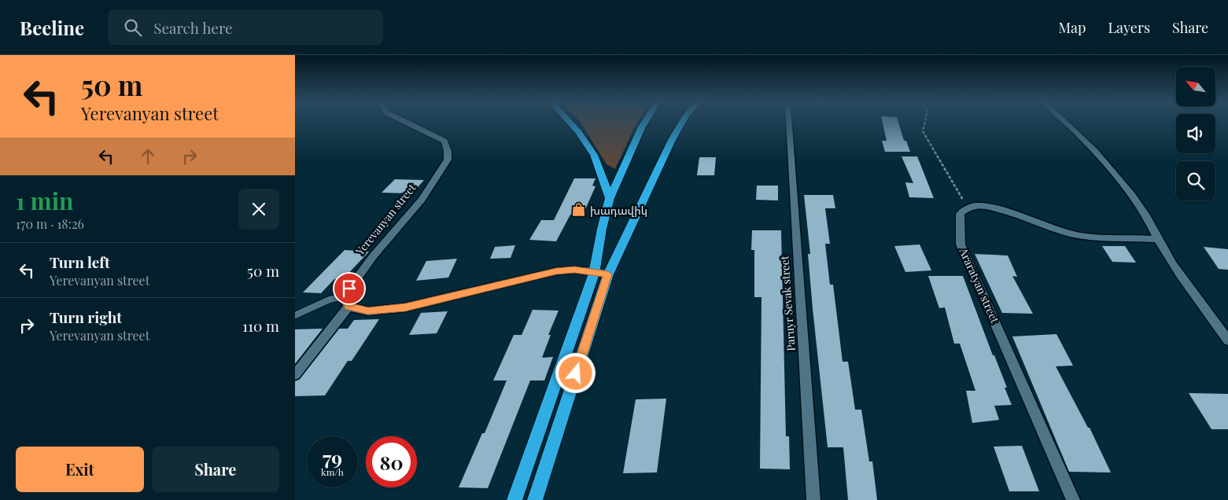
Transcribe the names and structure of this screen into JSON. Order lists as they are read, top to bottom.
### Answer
{
  "streets": {
    "street": ["Yerevanyan street", "Araratyan street", "Paruyr Sevak street"]
  },
  "places": {
    "shop": ["խադավիկ"]
  },
  "north": "top left",
  "page": {
    "header": "Beeline",
    "search": "Search here",
    "nav": ["Map", "Layers", "Share"],
    "turn": ["50 m", "Yerevanyan street"],
    "heading": ["1 min", "170 m · 18:26"],
    "list": [
      {
        "name": "Turn left",
        "note": "Yerevanyan street",
        "value": "50 m"
      },
      {
        "name": "Turn right",
        "note": "Yerevanyan street",
        "value": "110 m"
      }
    ],
    "speed": "79 km/h",
    "limit": "80",
    "buttons": ["Exit", "Share"]
  }
}
